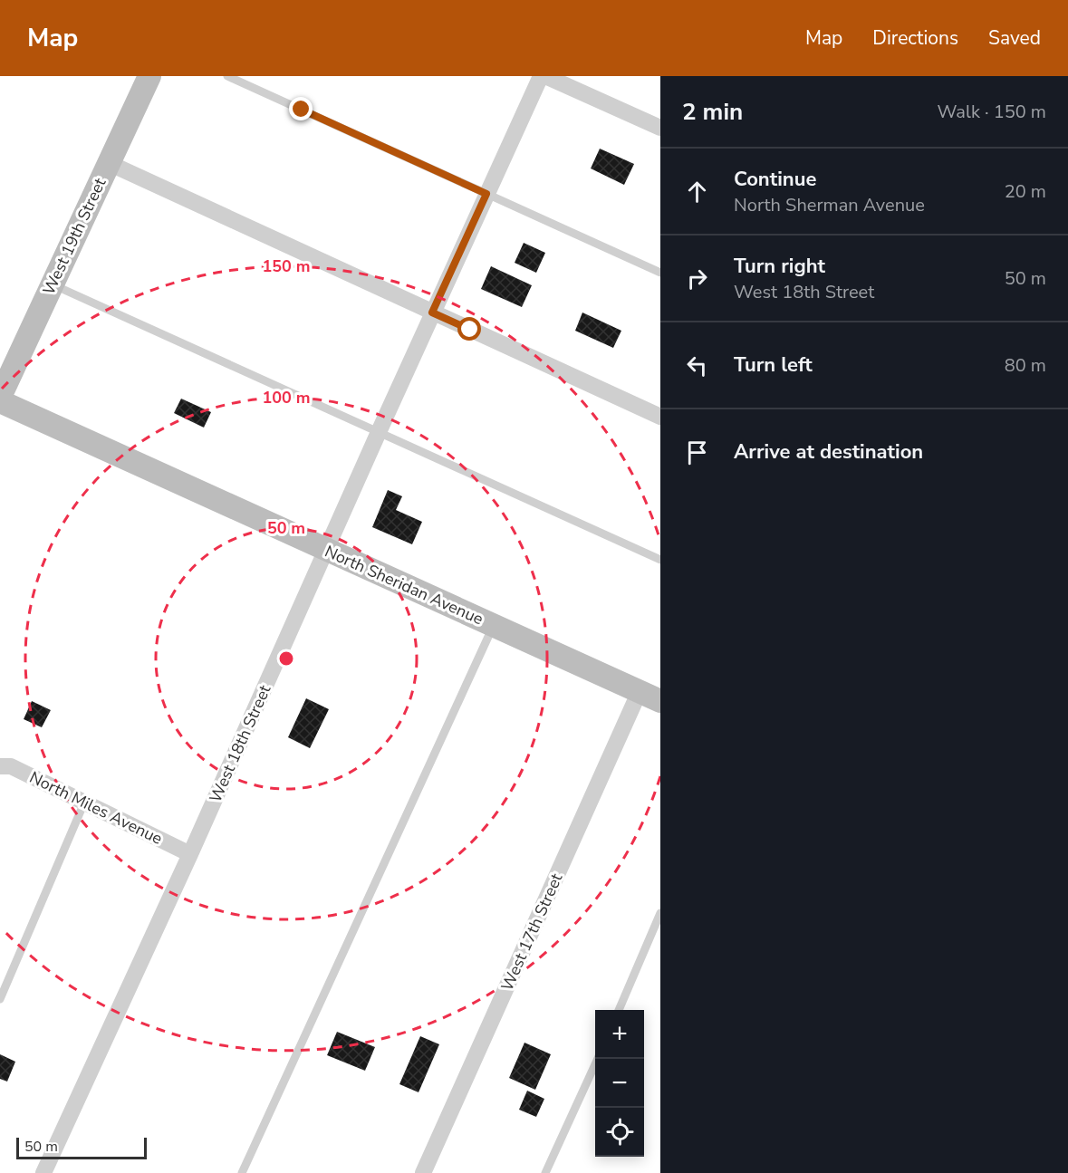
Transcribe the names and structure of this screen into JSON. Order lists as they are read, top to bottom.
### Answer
{
  "streets": {
    "street": [
      "West 19th Street",
      "North Sheridan Avenue",
      "West 18th Street",
      "North Miles Avenue",
      "West 17th Street"
    ]
  },
  "crossings": [
    ["North Sheridan Avenue", "West 18th Street"],
    ["North Sheridan Avenue", "West 17th Street"],
    ["West 18th Street", "North Miles Avenue"]
  ],
  "scale_bar": "50 m",
  "page": {
    "header": "Map",
    "nav": ["Map", "Directions", "Saved"],
    "heading": ["2 min", "Walk · 150 m"],
    "list": [
      ["Continue", "North Sherman Avenue", "20 m"],
      ["Turn right", "West 18th Street", "50 m"],
      ["Turn left", "80 m"],
      "Arrive at destination"
    ],
    "map_buttons": ["+", "−"],
    "scale": "50 m"
  },
  "rings": ["150 m", "100 m", "50 m"]
}
